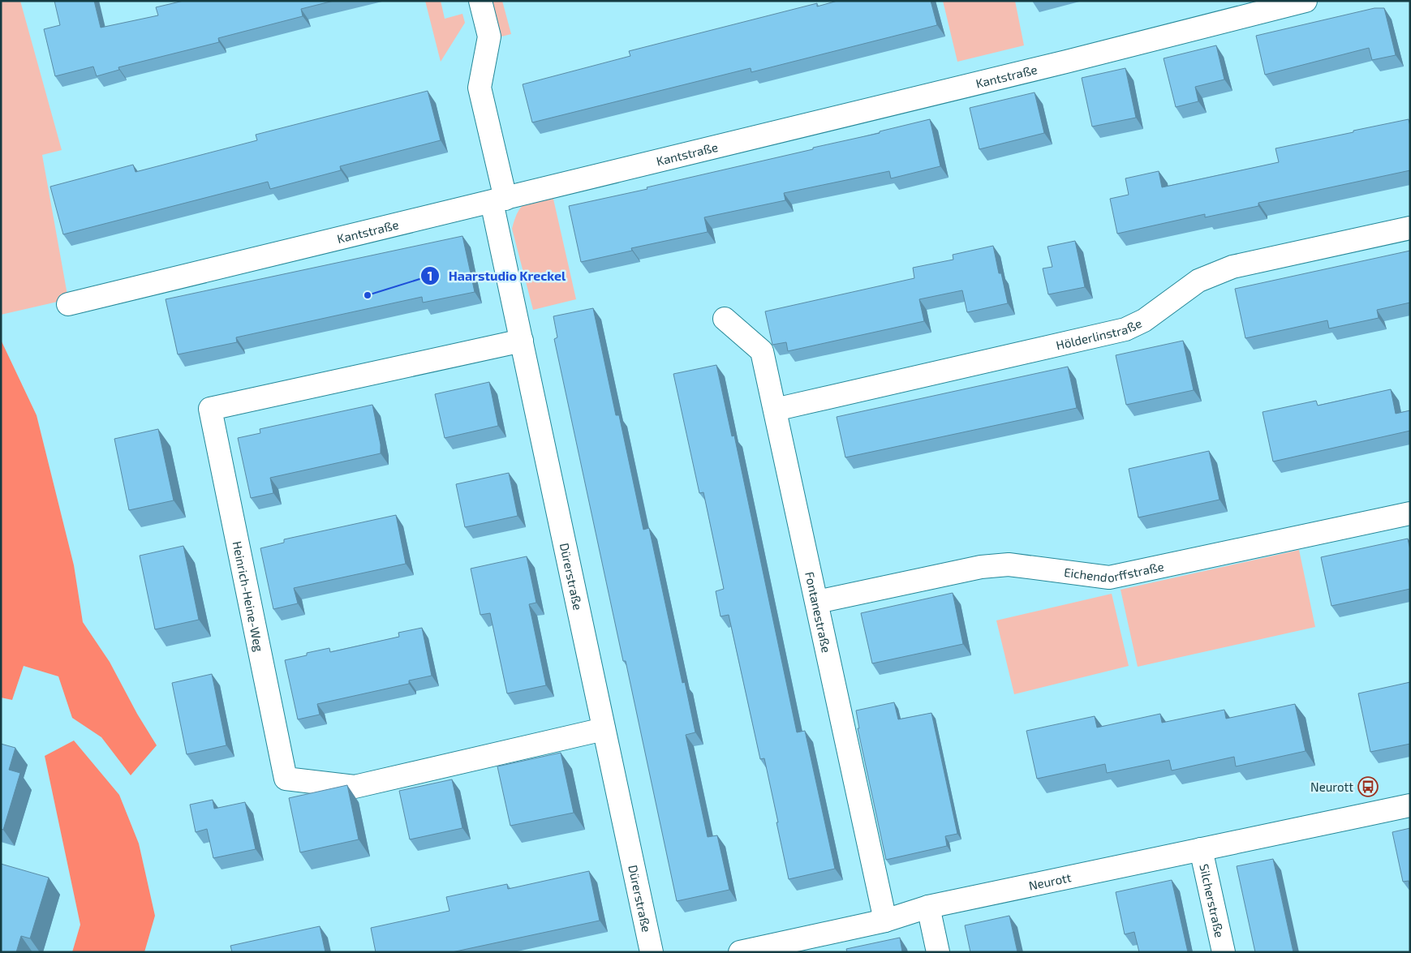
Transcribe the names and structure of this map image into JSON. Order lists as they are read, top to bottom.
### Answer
{
  "streets": {
    "street": [
      "Kantstraße",
      "Hölderlinstraße",
      "Eichendorffstraße",
      "Dürerstraße",
      "Heinrich-Heine-Weg",
      "Fontanestraße",
      "Neurott",
      "Silcherstraße"
    ]
  },
  "crossings": [
    ["Kantstraße", "Dürerstraße"],
    ["Hölderlinstraße", "Fontanestraße"],
    ["Eichendorffstraße", "Fontanestraße"],
    ["Dürerstraße", "Heinrich-Heine-Weg"],
    ["Fontanestraße", "Neurott"],
    ["Neurott", "Silcherstraße"]
  ],
  "places": {
    "other": ["Haarstudio Kreckel"],
    "bus stop": ["Neurott"]
  }
}
